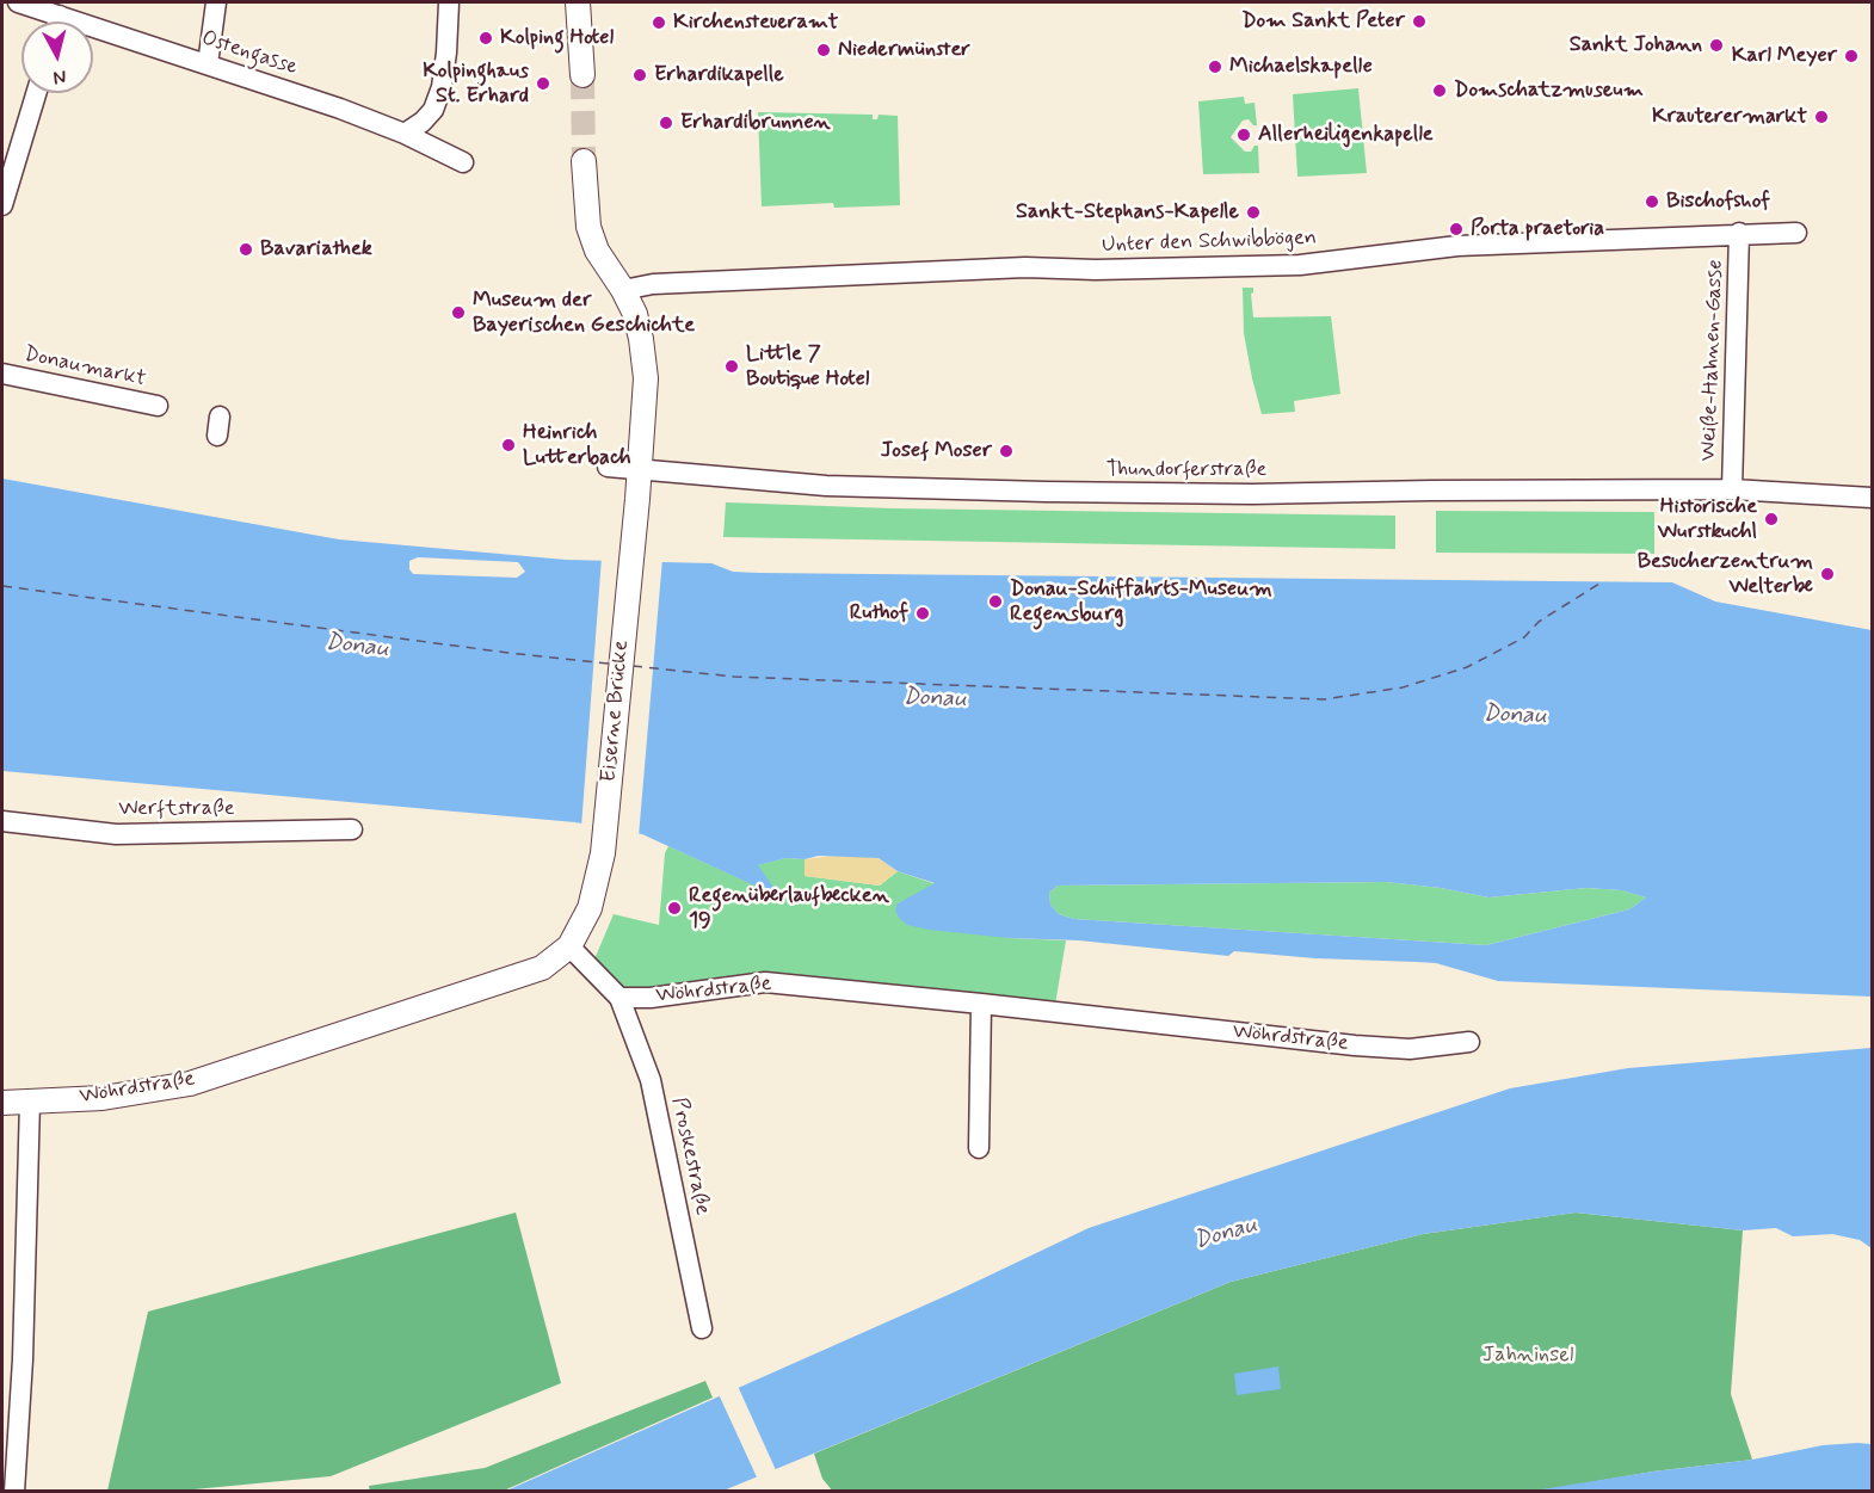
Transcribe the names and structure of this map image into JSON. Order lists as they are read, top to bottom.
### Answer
{
  "streets": {
    "street": [
      "Ostengasse",
      "Unter den Schwibbögen",
      "Weiße-Hahnen-Gasse",
      "Donaumarkt",
      "Thundorferstraße",
      "Eiserne Brücke",
      "Werftstraße",
      "Wöhrdstraße",
      "Proskestraße"
    ]
  },
  "crossings": [
    ["Unter den Schwibbögen", "Weiße-Hahnen-Gasse"],
    ["Unter den Schwibbögen", "Eiserne Brücke"],
    ["Weiße-Hahnen-Gasse", "Thundorferstraße"],
    ["Thundorferstraße", "Eiserne Brücke"],
    ["Eiserne Brücke", "Wöhrdstraße"],
    ["Wöhrdstraße", "Proskestraße"]
  ],
  "water": ["Donau"],
  "parks": ["Jahninsel"],
  "places": [
    "Dom Sankt Peter",
    "Kirchensteueramt",
    "Kolping Hotel",
    "Sankt Johann",
    "Niedermünster",
    "Karl Meyer",
    "Michaelskapelle",
    "Erhardikapelle",
    "Kolpinghaus St. Erhard",
    "Domschatzmuseum",
    "Krauterermarkt",
    "Erhardibrunnen",
    "Allerheiligenkapelle",
    "Bischofshof",
    "Sankt-Stephans-Kapelle",
    "Porta praetoria",
    "Bavariathek",
    "Museum der Bayerischen Geschichte",
    "Little 7 Boutique Hotel",
    "Heinrich Lutterbach",
    "Josef Moser",
    "Historische Wurstkuchl",
    "Besucherzentrum Welterbe",
    "Donau-Schiffahrts-Museum Regensburg",
    "Ruthof",
    "Regenüberlaufbecken 19"
  ],
  "north": "bottom"
}
